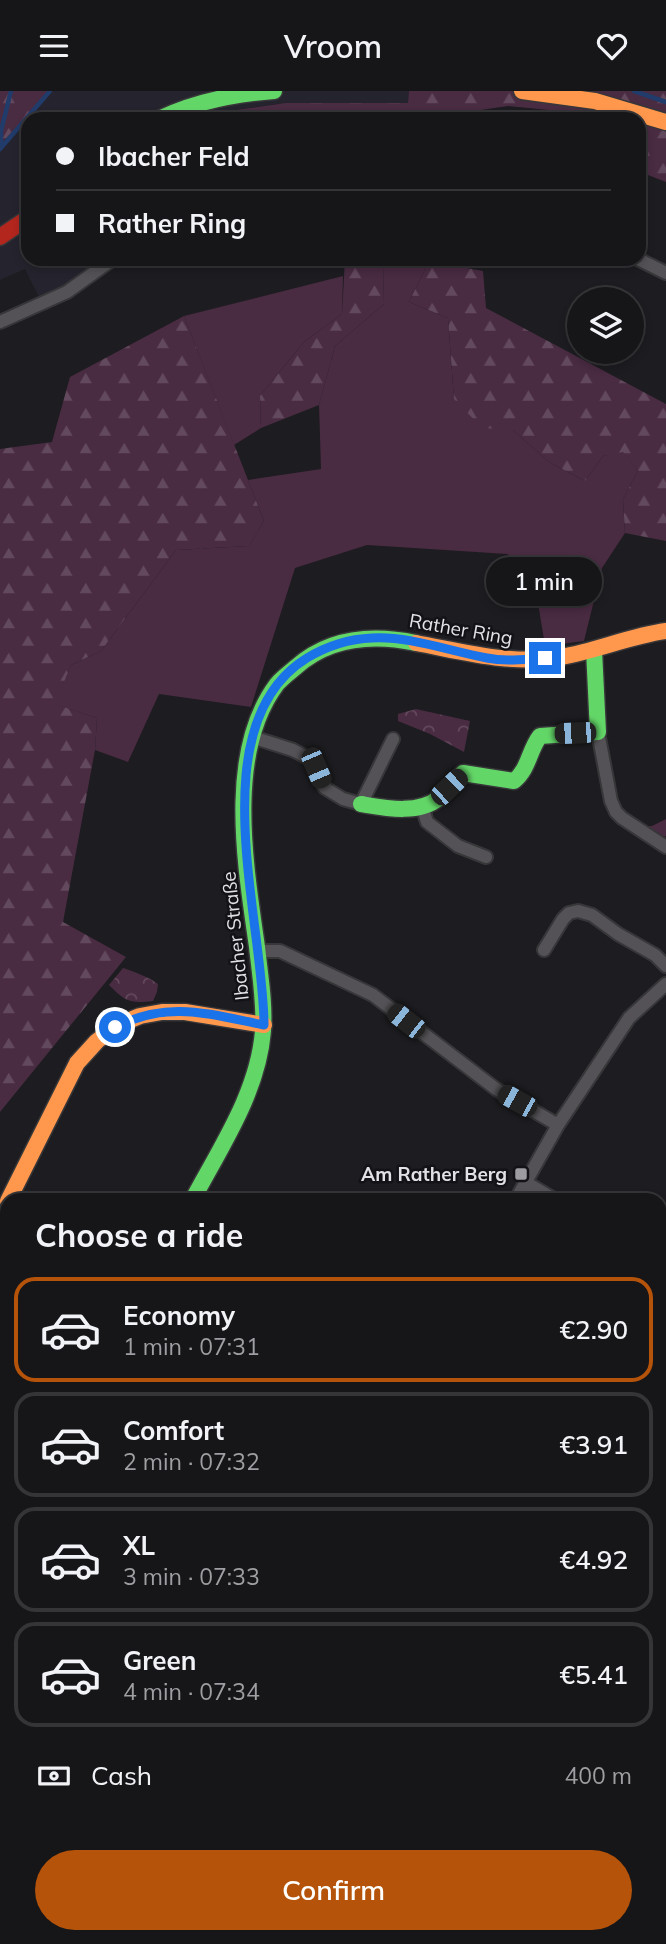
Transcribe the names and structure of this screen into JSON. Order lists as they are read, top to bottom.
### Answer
{
  "streets": {
    "street": ["Rather Ring", "Ibacher Straße"]
  },
  "crossings": [
    ["Rather Ring", "Ibacher Straße"]
  ],
  "places": {
    "transit": ["Am Rather Berg"]
  },
  "page": {
    "header": "Vroom",
    "banner": ["Ibacher Feld", "Rather Ring"],
    "bubble": "1 min",
    "heading": "Choose a ride",
    "list": [
      {
        "name": "Economy",
        "note": "1 min · 07:31",
        "value": "€2.90"
      },
      {
        "name": "Comfort",
        "note": "2 min · 07:32",
        "value": "€3.91"
      },
      {
        "name": "XL",
        "note": "3 min · 07:33",
        "value": "€4.92"
      },
      {
        "name": "Green",
        "note": "4 min · 07:34",
        "value": "€5.41"
      }
    ],
    "pay": ["Cash", "400 m"],
    "buttons": "Confirm"
  }
}
